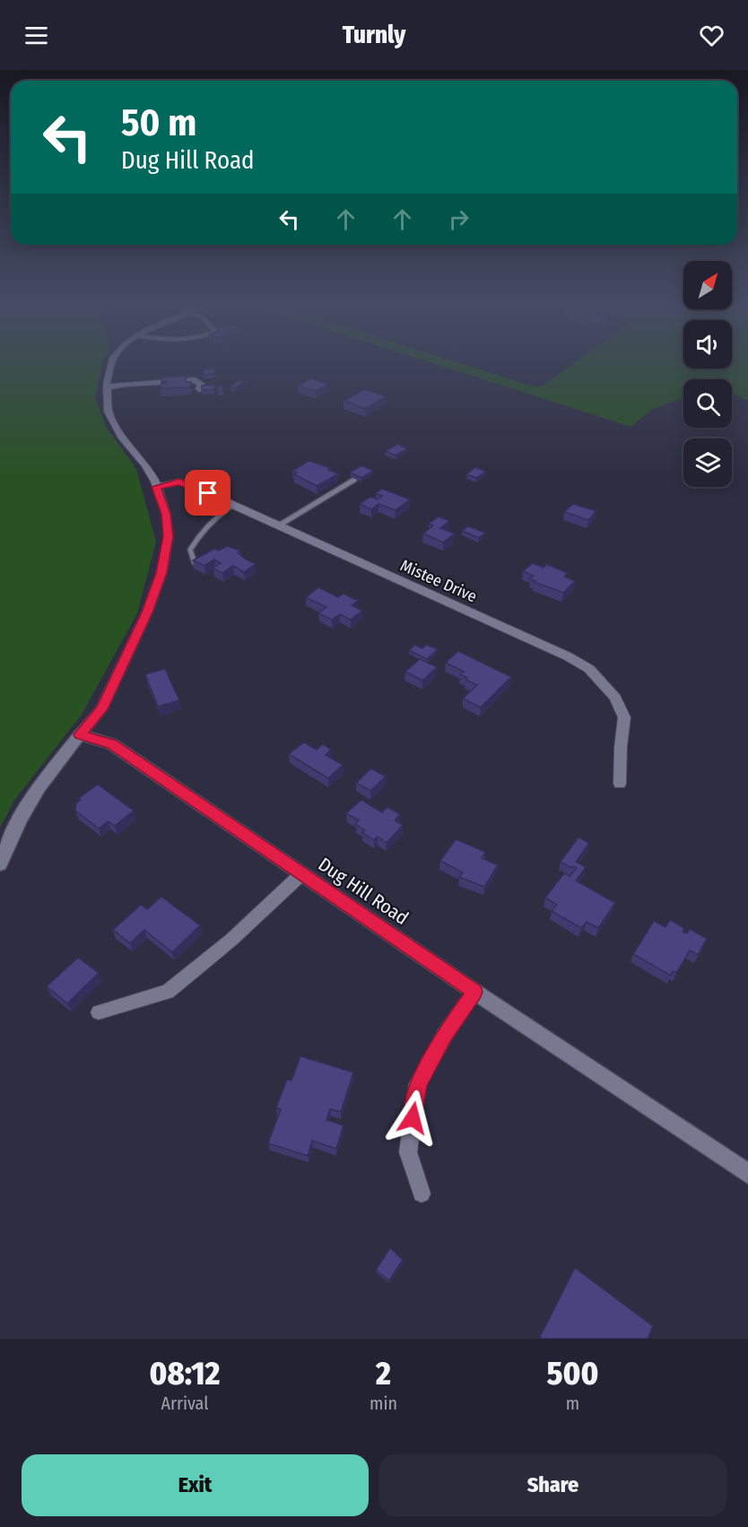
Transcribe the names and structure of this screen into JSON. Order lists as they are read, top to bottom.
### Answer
{
  "streets": {
    "street": ["Mistee Drive", "Dug Hill Road"]
  },
  "north": "top right",
  "page": {
    "header": "Turnly",
    "turn": ["50 m", "Dug Hill Road"],
    "eta": [
      "08:12",
      "Arrival",
      "2",
      "min",
      "500",
      "m"
    ],
    "buttons": ["Exit", "Share"]
  }
}
